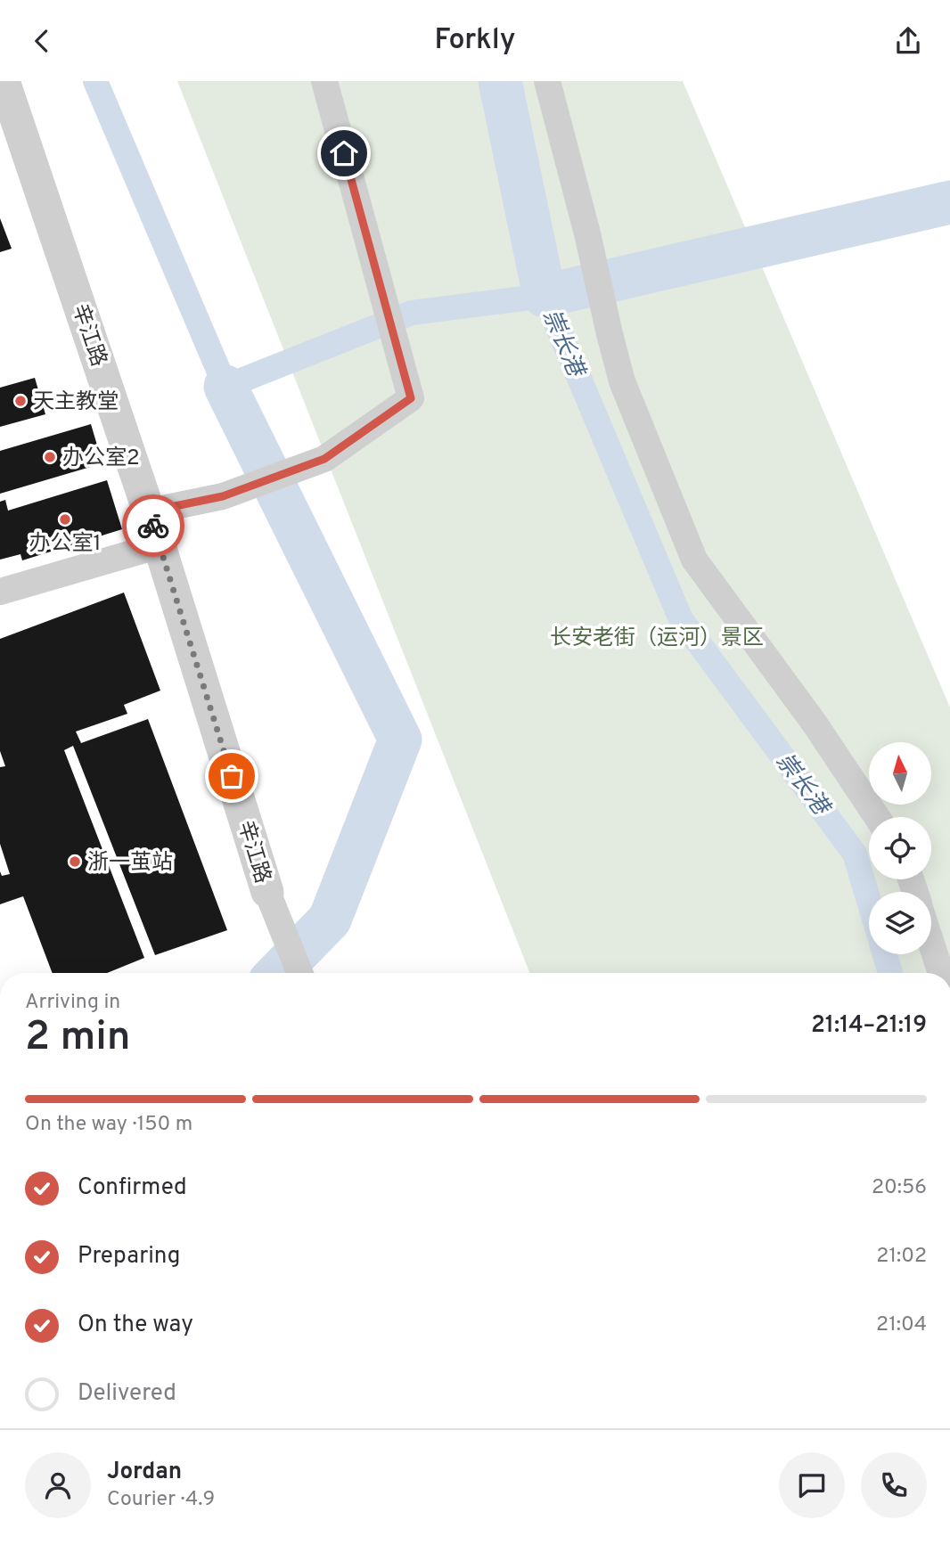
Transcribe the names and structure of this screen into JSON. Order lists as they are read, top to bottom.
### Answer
{
  "streets": {
    "street": ["辛江路"]
  },
  "water": ["崇长港"],
  "parks": ["长安老街（运河）景区"],
  "places": [
    "天主教堂",
    "办公室2",
    "办公室1",
    "浙一茧站"
  ],
  "north": "top",
  "page": {
    "header": "Forkly",
    "heading": ["2 min", "Arriving in", "21:14–21:19"],
    "panel": ["Jordan", "Courier · 4.9"],
    "bar": "On the way · 150 m",
    "list": [
      ["Confirmed", "20:56"],
      ["Preparing", "21:02"],
      ["On the way", "21:04"],
      "Delivered"
    ]
  }
}
